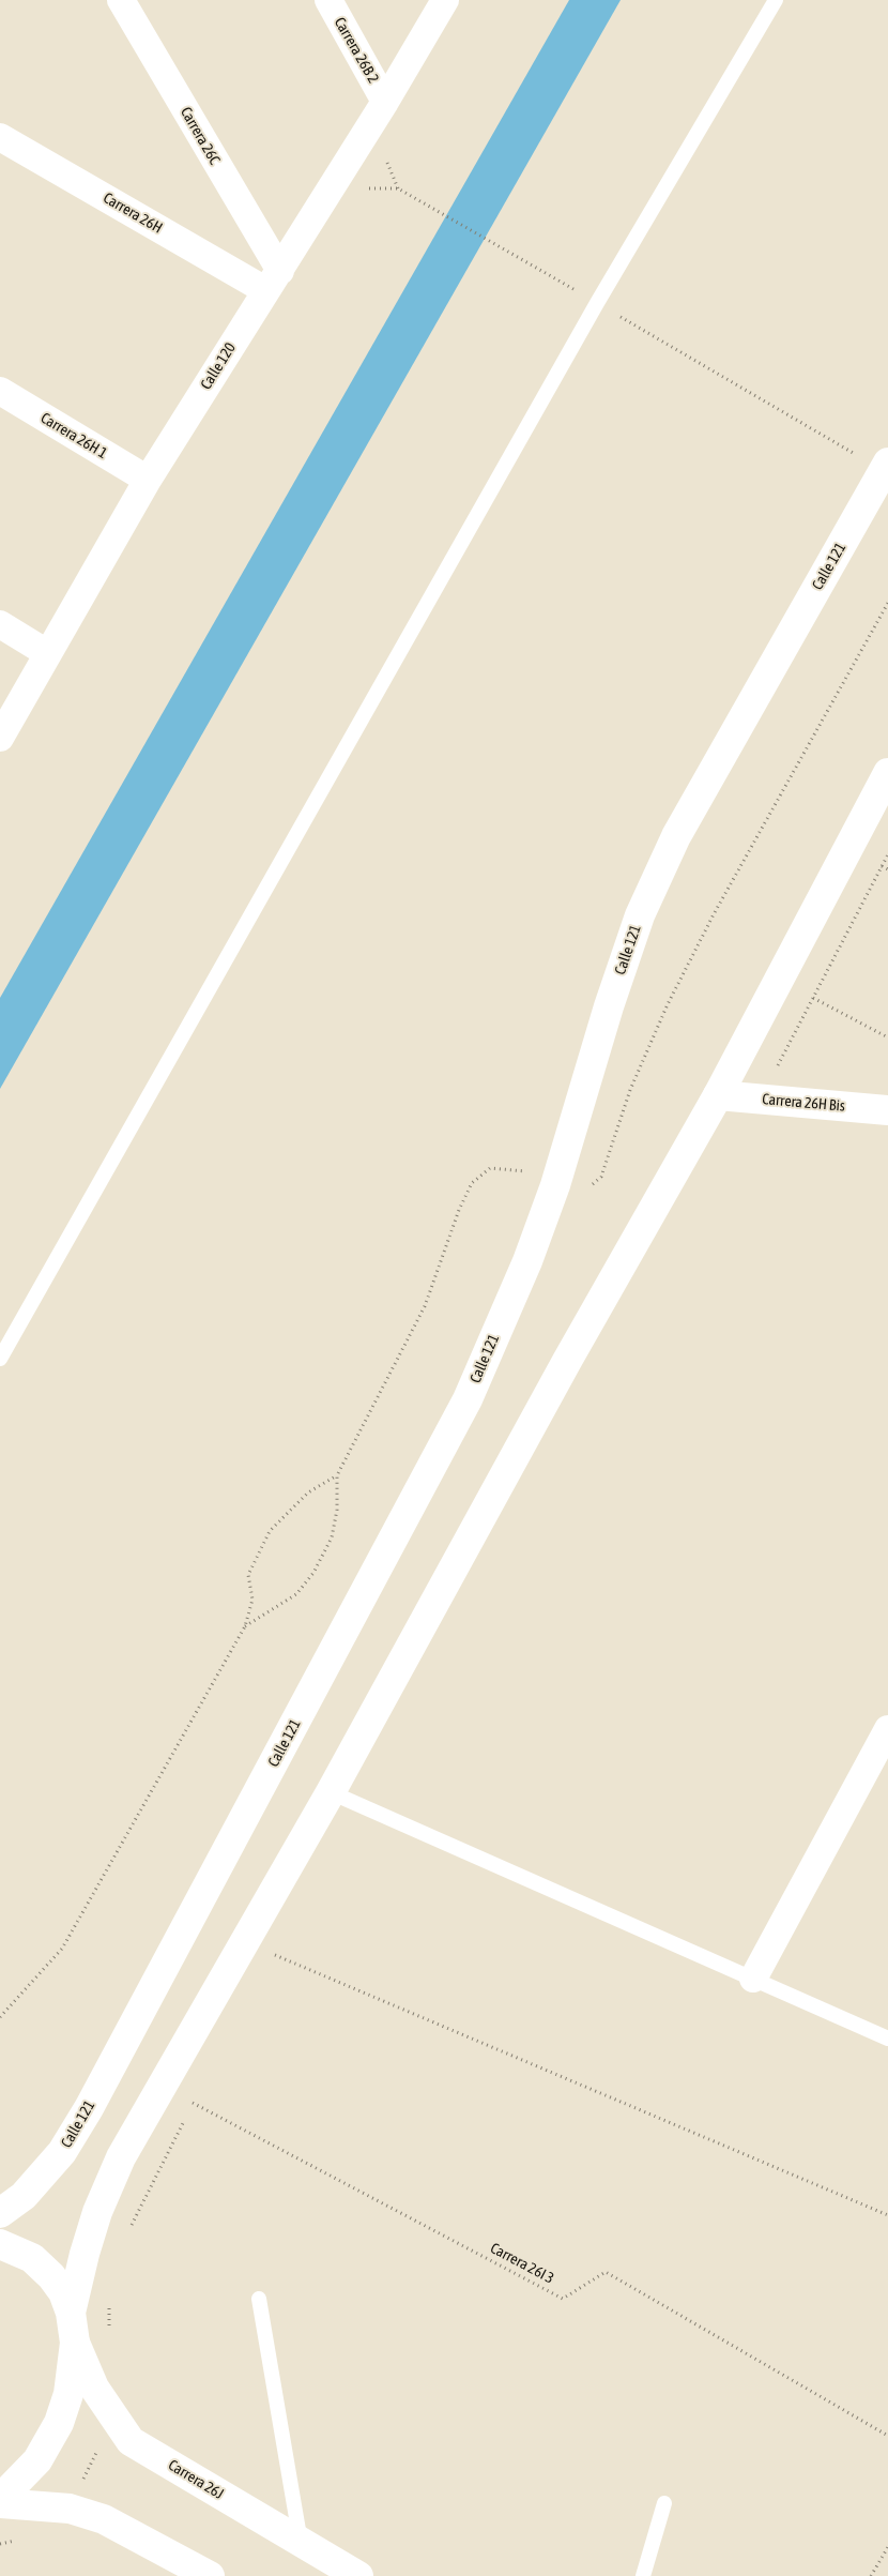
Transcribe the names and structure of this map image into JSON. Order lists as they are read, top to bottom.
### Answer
{
  "streets": {
    "main road": ["Calle 121", "Carrera 26H Bis", "Carrera 26J"],
    "street": [
      "Carrera 26B 2",
      "Carrera 26C",
      "Carrera 26H",
      "Calle 120",
      "Carrera 26H 1"
    ],
    "path": ["Carrera 26I 3"]
  },
  "crossings": [
    ["Carrera 26B 2", "Calle 120"],
    ["Carrera 26C", "Carrera 26H"],
    ["Carrera 26C", "Calle 120"],
    ["Carrera 26H", "Calle 120"],
    ["Calle 120", "Carrera 26H 1"]
  ]
}
